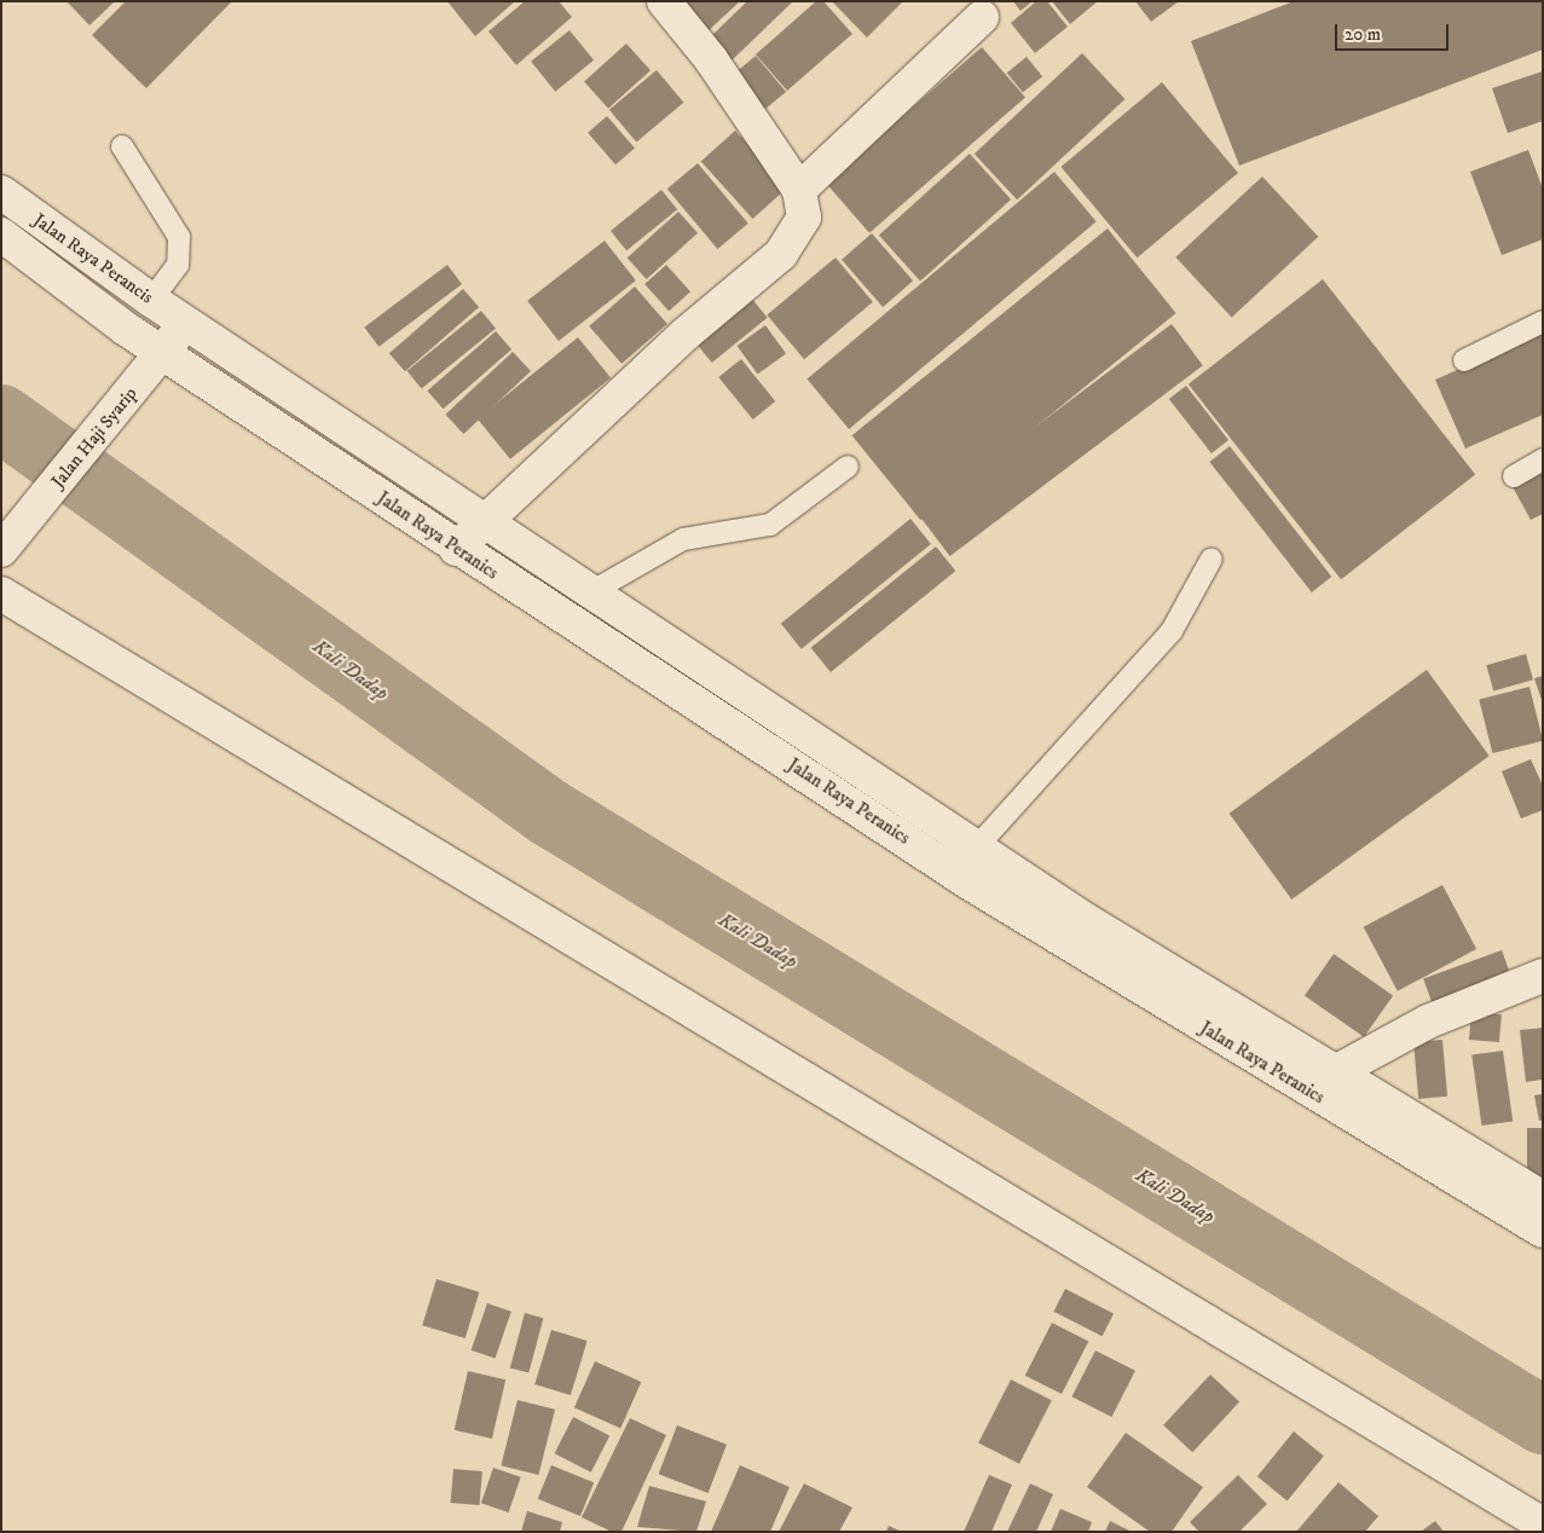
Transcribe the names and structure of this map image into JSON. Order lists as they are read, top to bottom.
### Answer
{
  "streets": {
    "street": ["Jalan Raya Perancis", "Jalan Haji Syarip", "Jalan Raya Peranics"]
  },
  "crossings": [
    ["Jalan Raya Perancis", "Jalan Haji Syarip"],
    ["Jalan Raya Perancis", "Jalan Raya Peranics"],
    ["Jalan Haji Syarip", "Jalan Raya Peranics"]
  ],
  "water": ["Kali Dadap"],
  "scale_bar": "20 m"
}
